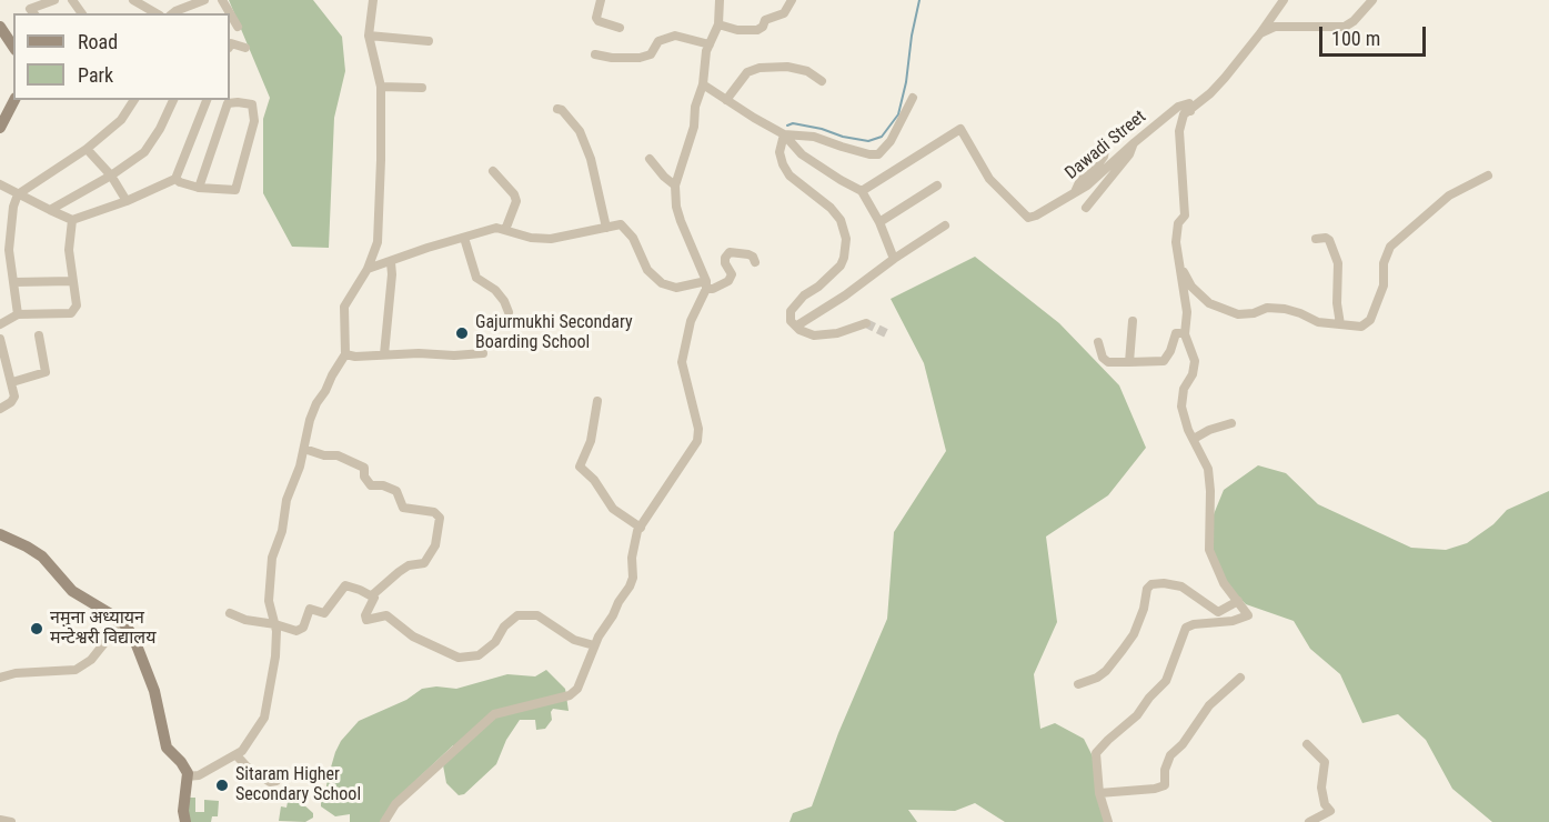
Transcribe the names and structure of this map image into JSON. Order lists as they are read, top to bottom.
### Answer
{
  "streets": {
    "street": ["Dawadi Street"]
  },
  "places": ["Gajurmukhi Secondary Boarding School", "नमुना अध्यायन मन्टेश्वरी विद्यालय", "Sitaram Higher Secondary School"],
  "legend": ["Road", "Park"],
  "scale_bar": "100 m"
}
